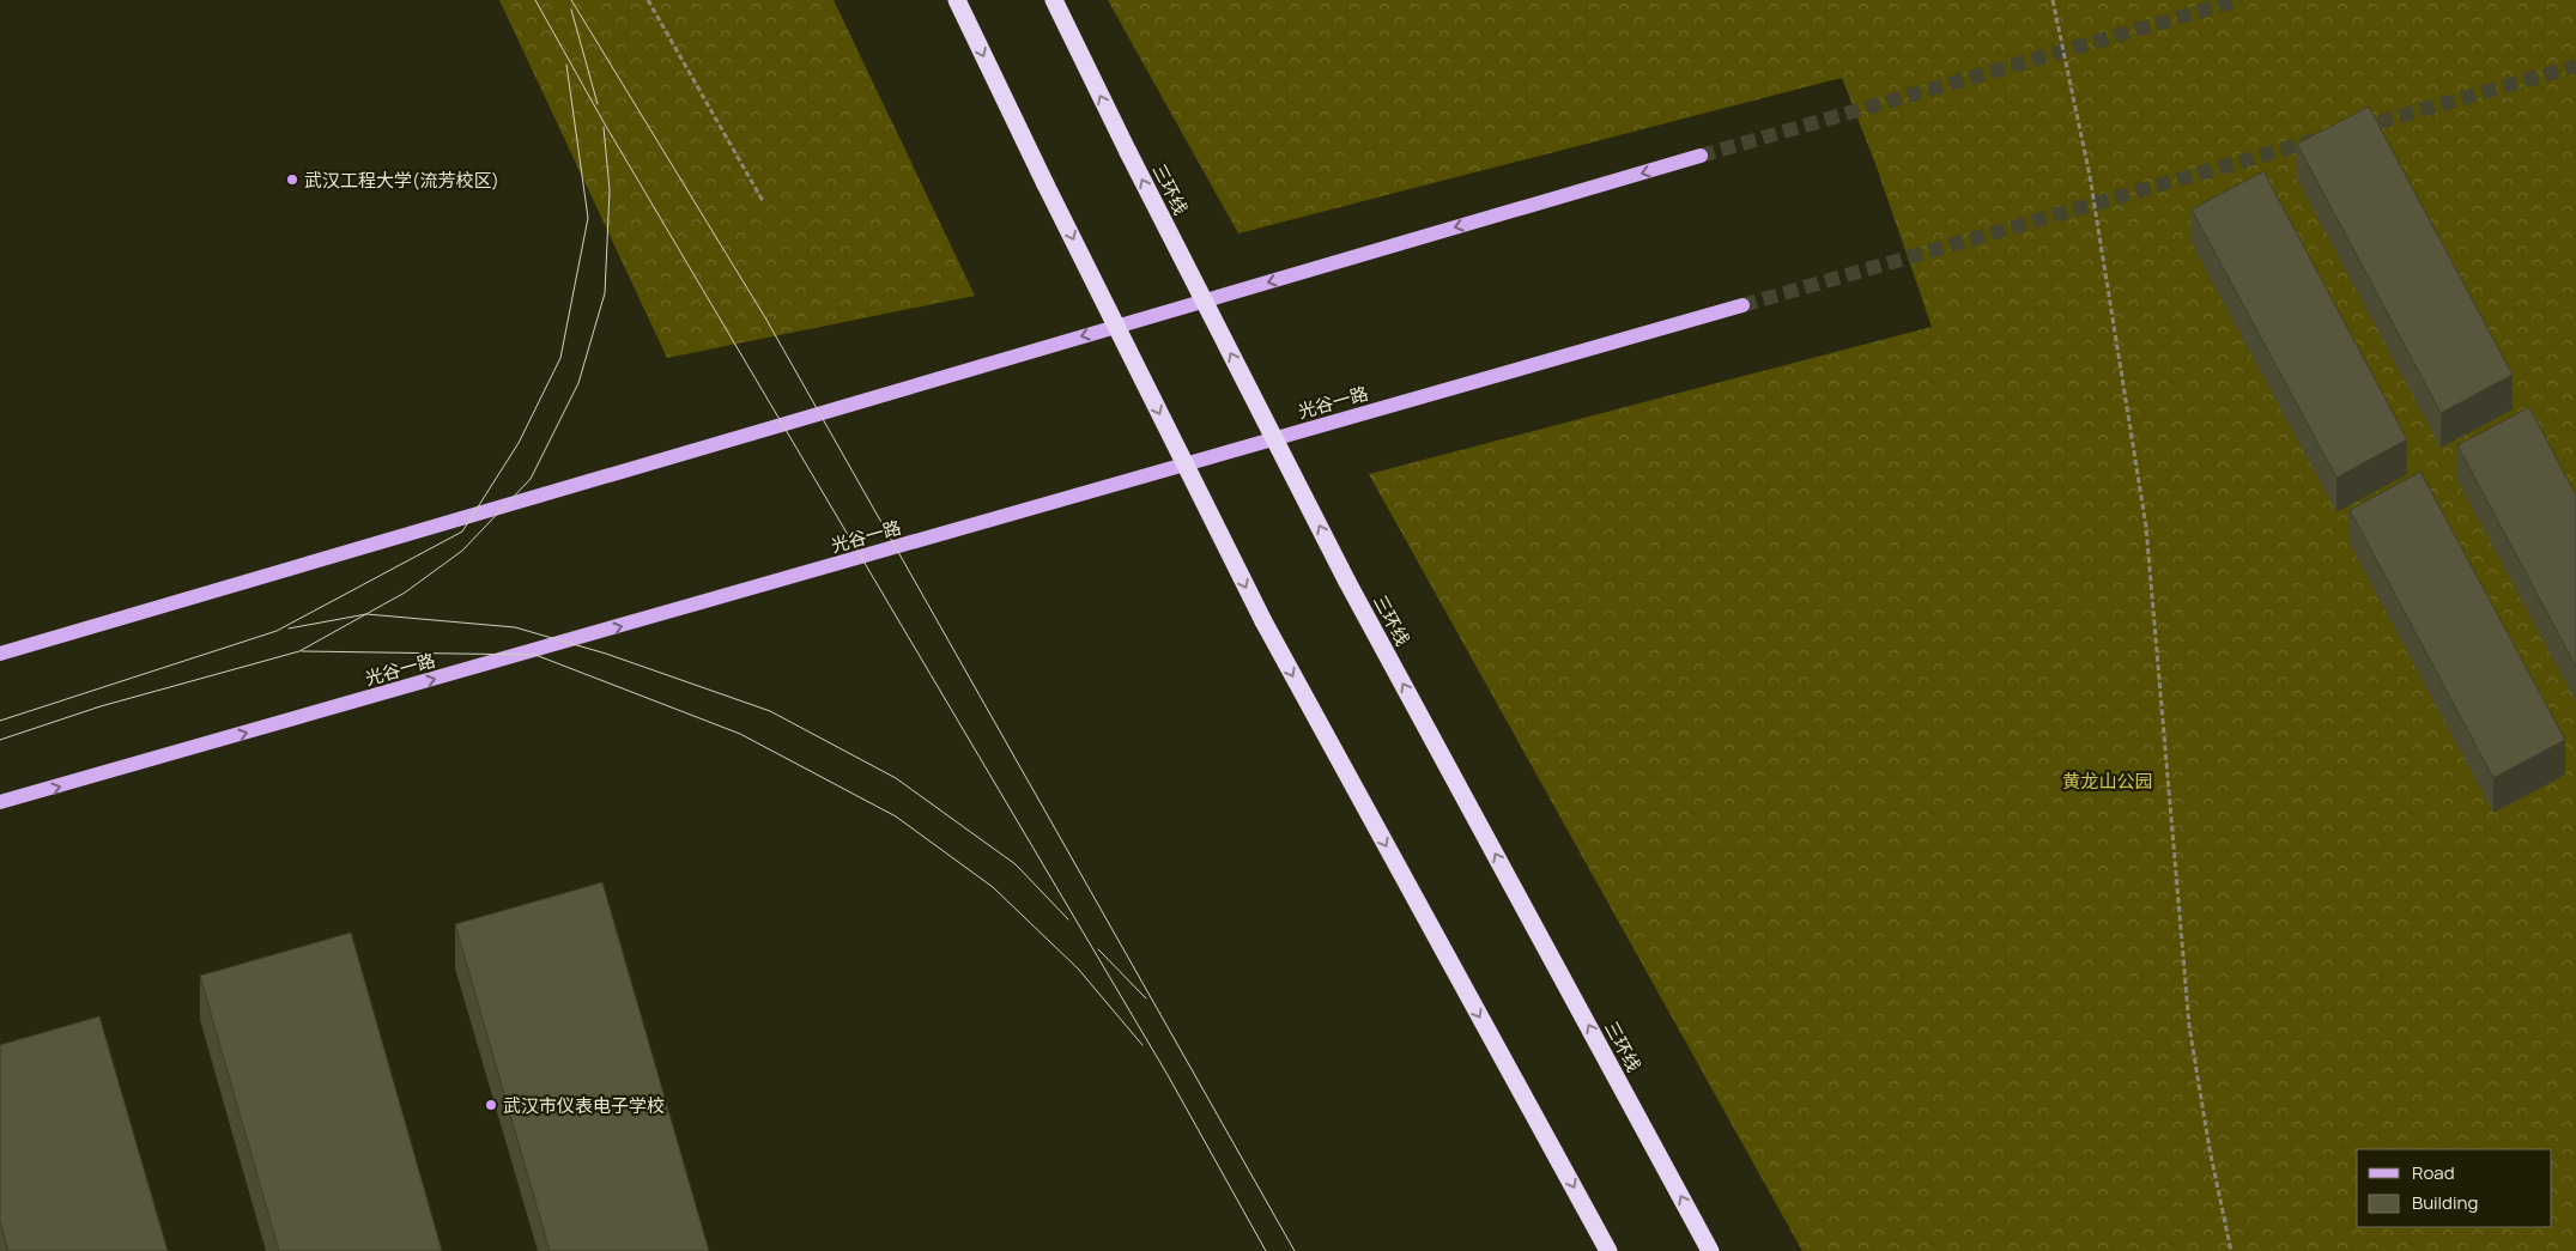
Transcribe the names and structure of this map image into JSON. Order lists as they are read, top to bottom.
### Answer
{
  "streets": {
    "highway": ["三环线"],
    "main road": ["光谷一路"]
  },
  "one_way": ["光谷一路"],
  "parks": ["黄龙山公园"],
  "places": ["武汉工程大学(流芳校区)", "武汉市仪表电子学校"],
  "legend": ["Road", "Building"]
}
